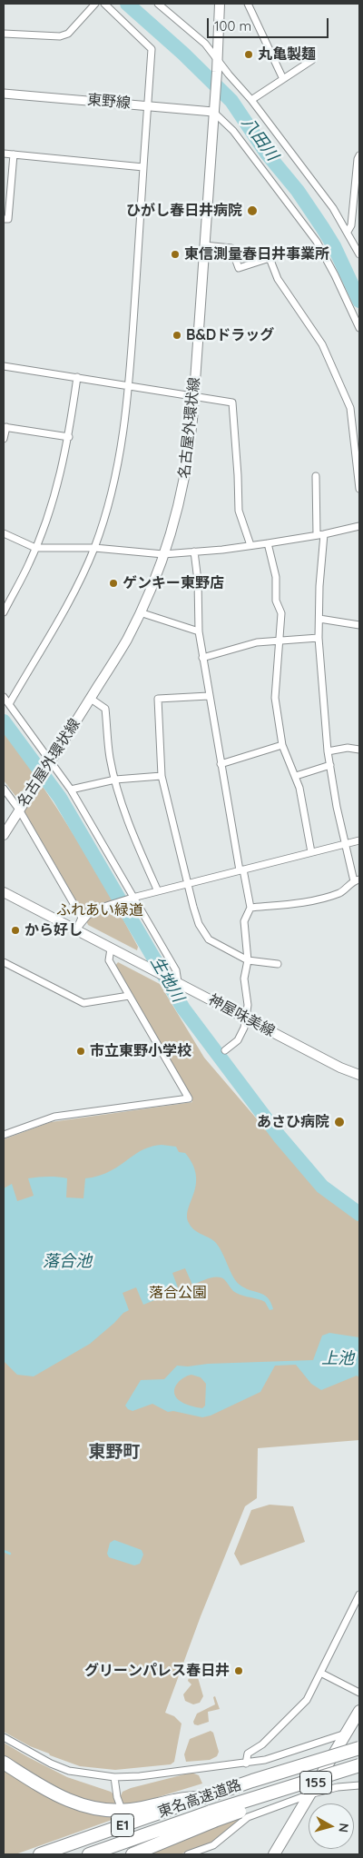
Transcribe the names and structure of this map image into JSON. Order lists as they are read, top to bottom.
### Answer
{
  "streets": {
    "highway": ["155", "東名高速道路", "E1"],
    "main road": ["名古屋外環状線", "神屋味美線"],
    "street": ["東野線"]
  },
  "crossings": [
    ["東野線", "名古屋外環状線"]
  ],
  "districts": ["東野町"],
  "water": [
    "八田川",
    "生地川",
    "落合池",
    "上池"
  ],
  "parks": ["ふれあい緑道", "落合公園"],
  "places": [
    "丸亀製麺",
    "ひがし春日井病院",
    "東信測量春日井事業所",
    "B&Dドラッグ",
    "ゲンキー東野店",
    "から好し",
    "市立東野小学校",
    "あさひ病院",
    "グリーンパレス春日井"
  ],
  "scale_bar": "100 m",
  "north": "right"
}
